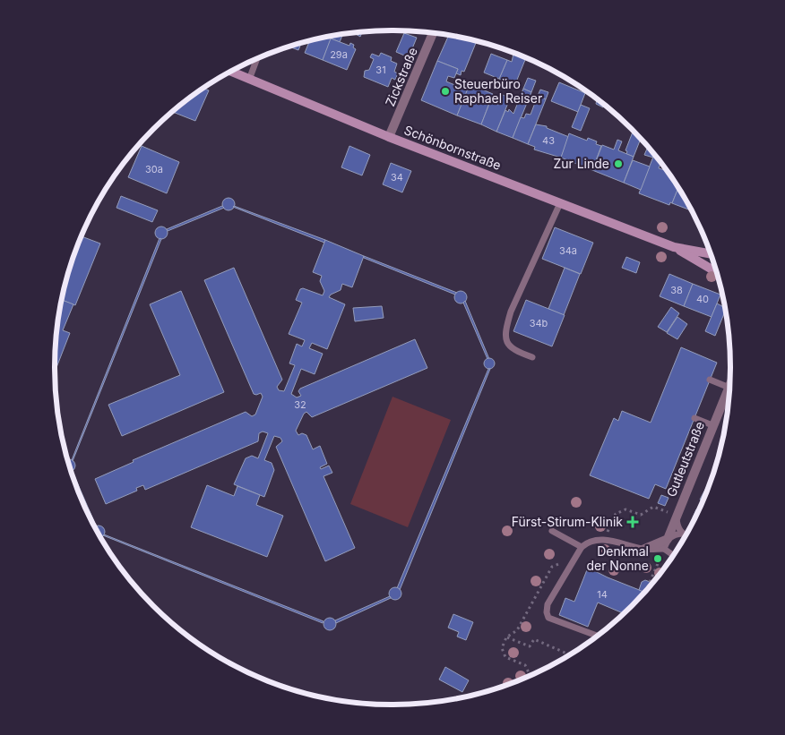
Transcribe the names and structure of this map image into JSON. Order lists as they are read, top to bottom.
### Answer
{
  "streets": {
    "main road": ["Schönbornstraße"],
    "street": ["Zickstraße", "Gutleutstraße"]
  },
  "crossings": [
    ["Zickstraße", "Schönbornstraße"]
  ],
  "places": {
    "other": ["Steuerbüro Raphael Reiser", "Zur Linde", "Denkmal der Nonne"],
    "health": ["Fürst-Stirum-Klinik"]
  },
  "house_numbers": [
    "29a",
    "31",
    "43",
    "30a",
    "34",
    "34a",
    "38",
    "40",
    "34b",
    "32",
    "14"
  ]
}
